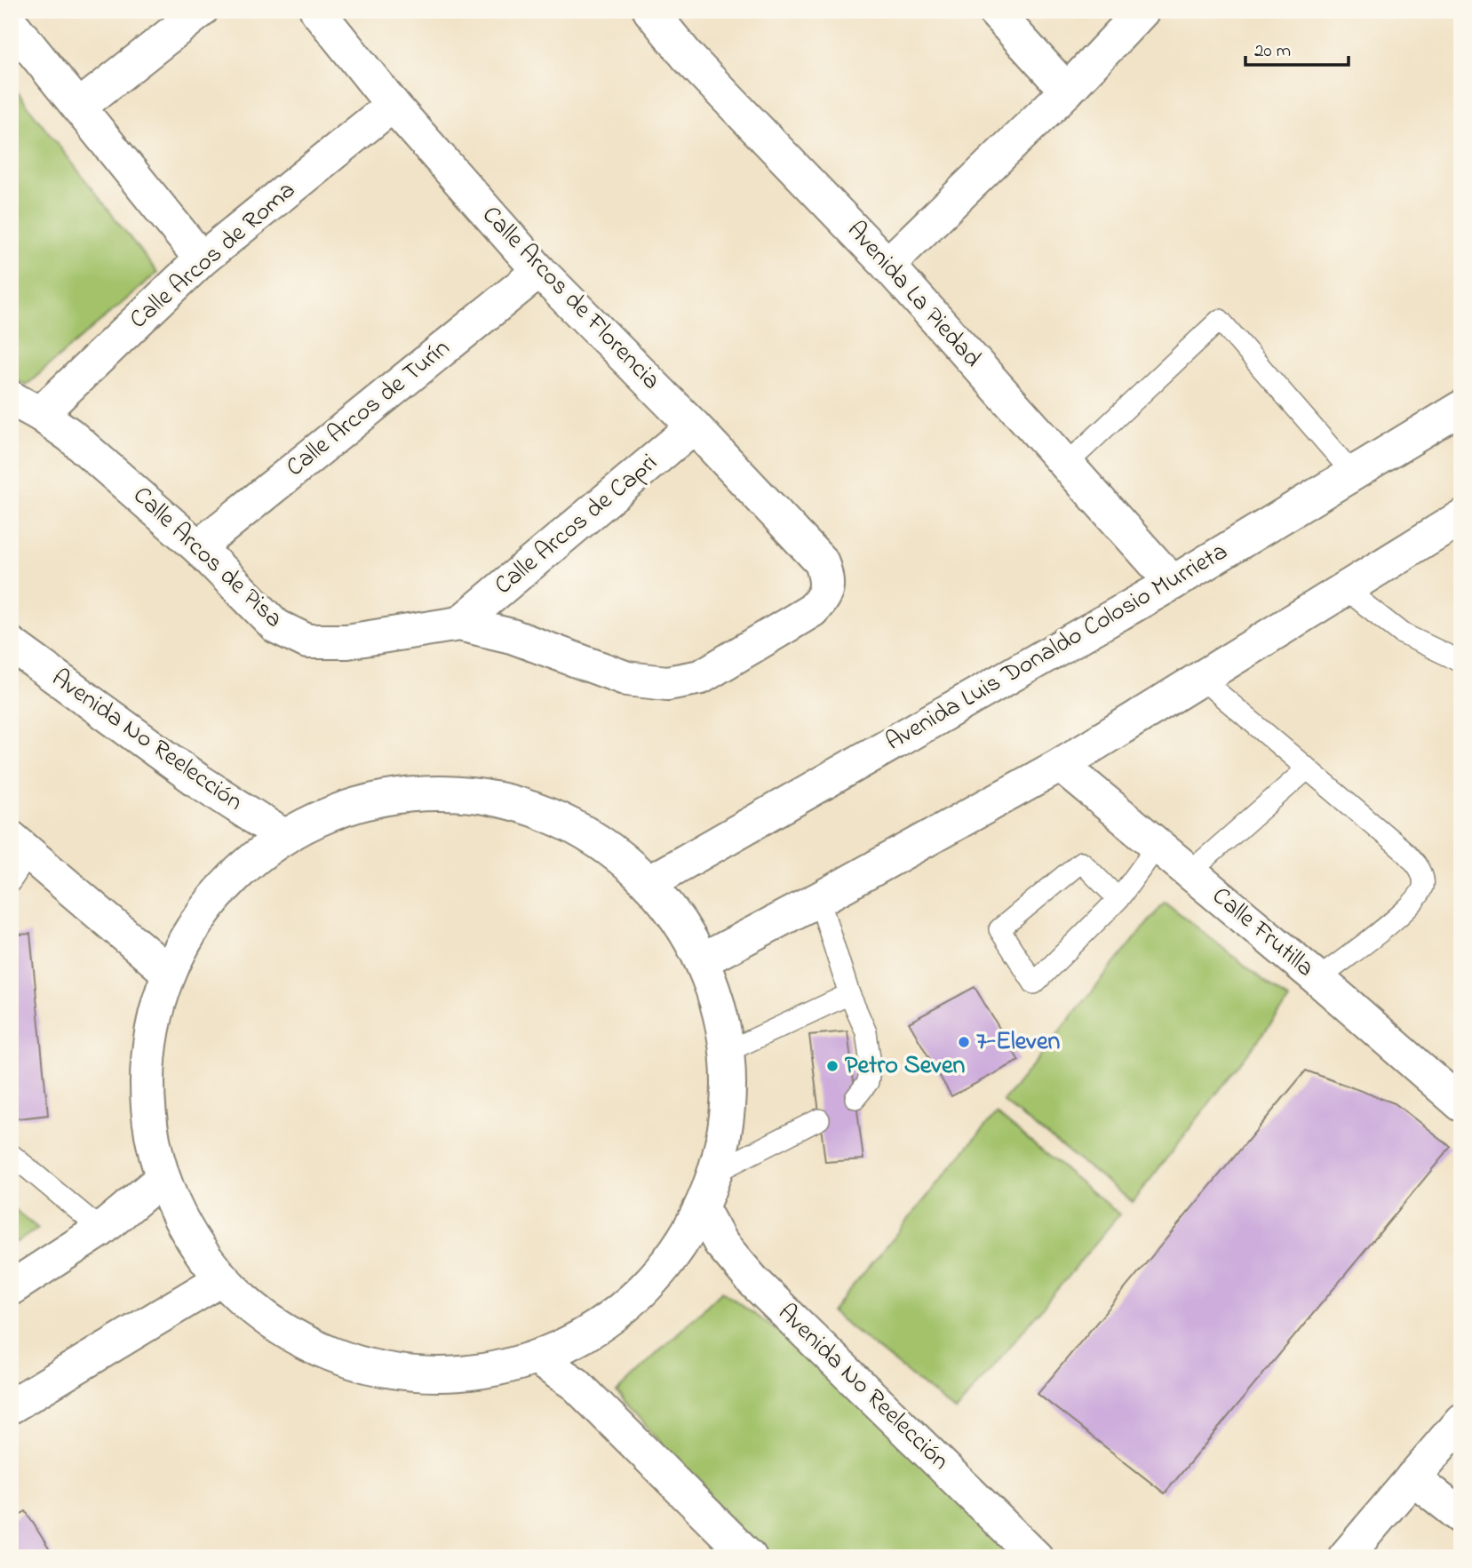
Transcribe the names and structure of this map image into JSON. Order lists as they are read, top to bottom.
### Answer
{
  "streets": {
    "street": [
      "Calle Arcos de Roma",
      "Avenida La Piedad",
      "Calle Arcos de Florencia",
      "Calle Arcos de Turín",
      "Calle Arcos de Capri",
      "Calle Arcos de Pisa",
      "Avenida Luis Donaldo Colosio Murrieta",
      "Avenida No Reelección",
      "Calle Frutilla"
    ]
  },
  "crossings": [
    ["Calle Arcos de Roma", "Calle Arcos de Florencia"],
    ["Calle Arcos de Roma", "Calle Arcos de Pisa"],
    ["Avenida La Piedad", "Avenida Luis Donaldo Colosio Murrieta"],
    ["Calle Arcos de Florencia", "Calle Arcos de Turín"],
    ["Calle Arcos de Florencia", "Calle Arcos de Capri"],
    ["Calle Arcos de Florencia", "Calle Arcos de Pisa"],
    ["Calle Arcos de Turín", "Calle Arcos de Pisa"],
    ["Calle Arcos de Capri", "Calle Arcos de Pisa"]
  ],
  "places": ["7-Eleven", "Petro Seven"],
  "scale_bar": "20 m"
}
